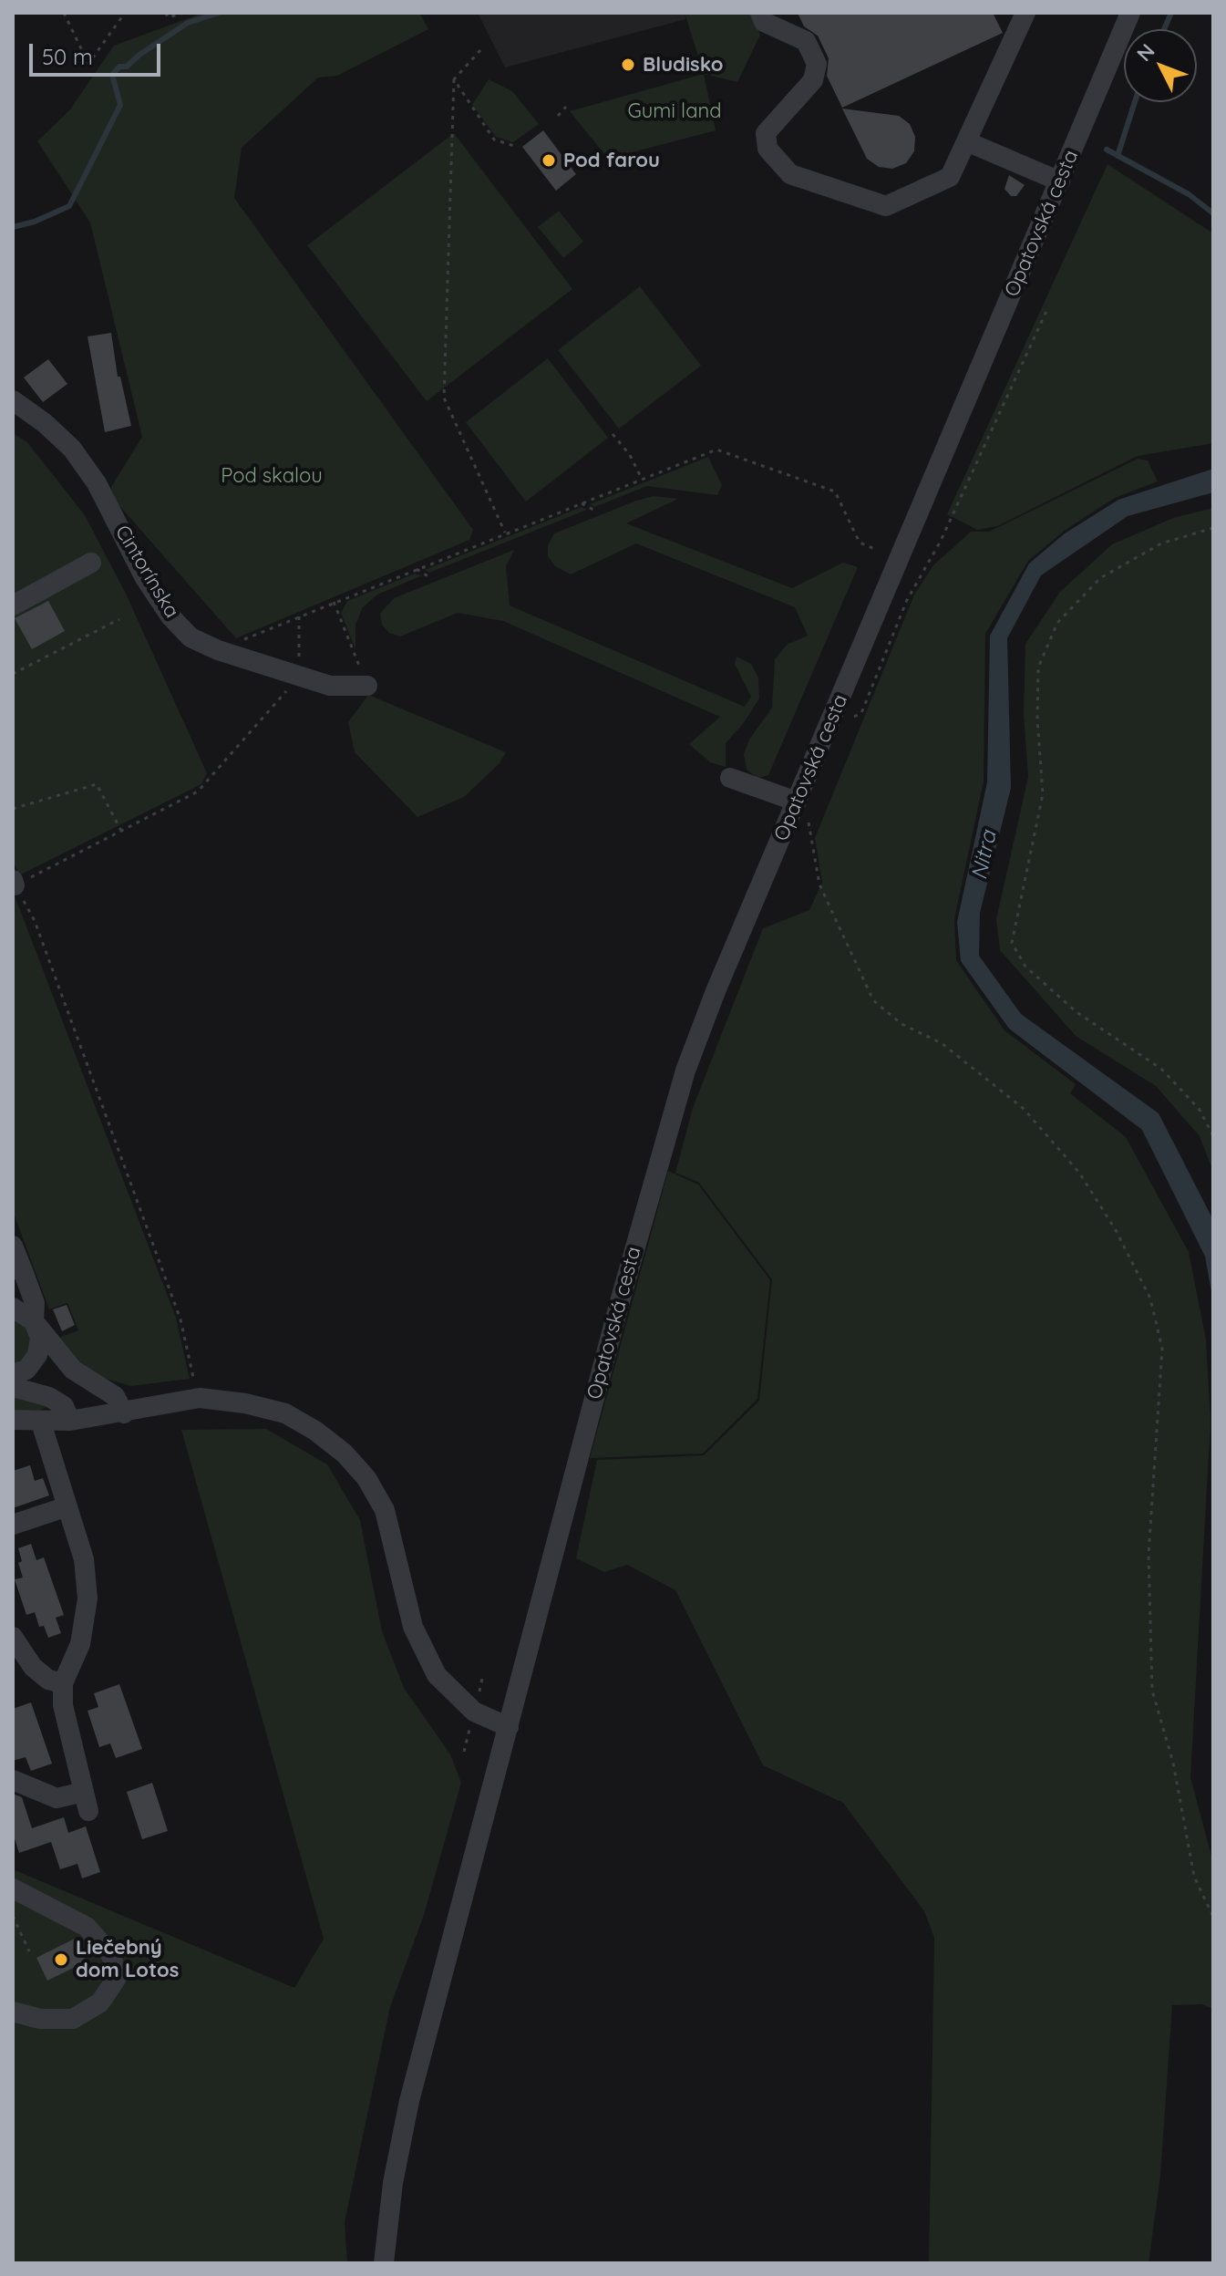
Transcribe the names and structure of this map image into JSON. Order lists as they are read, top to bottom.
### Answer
{
  "streets": {
    "street": ["Opatovská cesta", "Cintorínska"]
  },
  "water": ["Nitra"],
  "parks": ["Gumi land", "Pod skalou"],
  "places": ["Bludisko", "Pod farou", "Liečebný dom Lotos"],
  "scale_bar": "50 m",
  "north": "top left"
}
